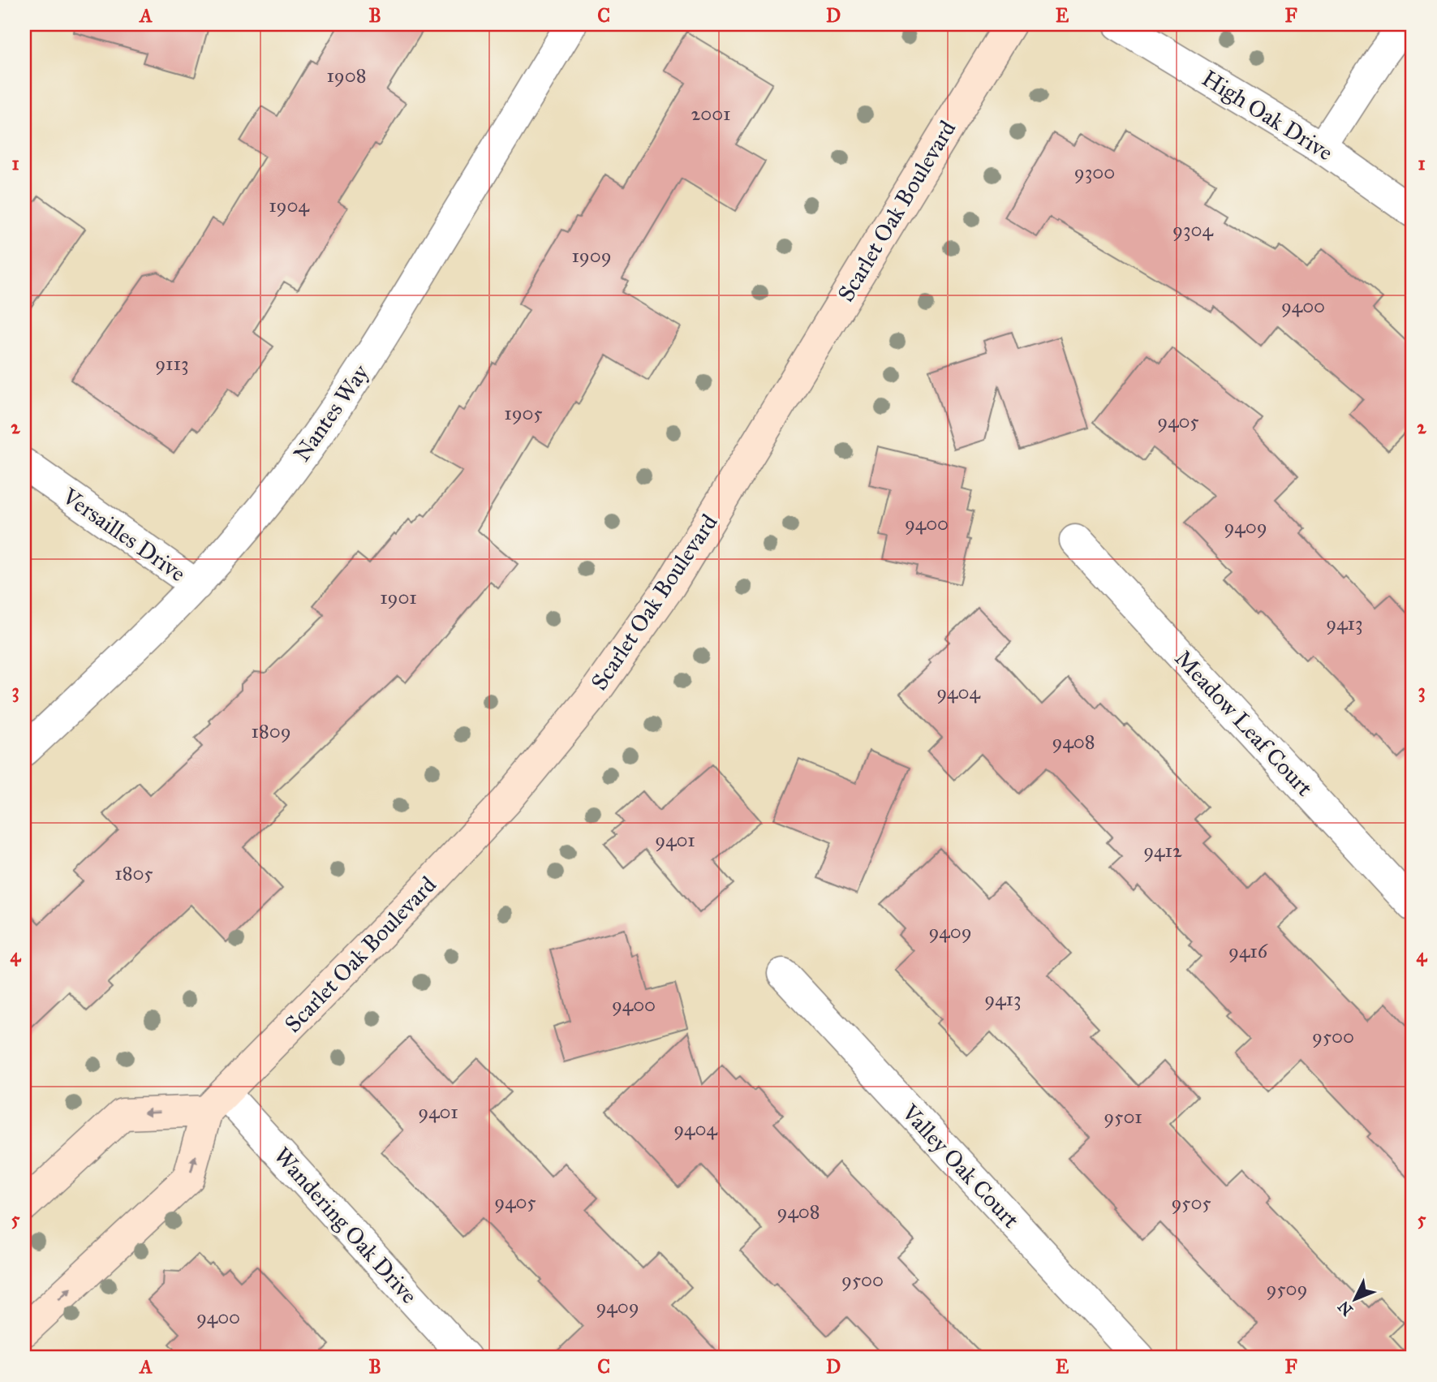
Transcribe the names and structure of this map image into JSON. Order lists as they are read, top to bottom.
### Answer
{
  "streets": {
    "street": [
      "High Oak Drive",
      "Scarlet Oak Boulevard",
      "Nantes Way",
      "Versailles Drive",
      "Meadow Leaf Court",
      "Valley Oak Court",
      "Wandering Oak Drive"
    ]
  },
  "crossings": [
    ["Scarlet Oak Boulevard", "Wandering Oak Drive"],
    ["Nantes Way", "Versailles Drive"]
  ],
  "house_numbers": [
    "1908",
    "2001",
    "9300",
    "1904",
    "9304",
    "1909",
    "9400",
    "9113",
    "1905",
    "9405",
    "9400",
    "9409",
    "1901",
    "9413",
    "9404",
    "1809",
    "9408",
    "9401",
    "9412",
    "1805",
    "9409",
    "9416",
    "9413",
    "9400",
    "9500",
    "9401",
    "9501",
    "9404",
    "9405",
    "9505",
    "9408",
    "9500",
    "9509",
    "9409",
    "9400"
  ],
  "north": "bottom left",
  "grid": {
    "columns": [
      "A",
      "B",
      "C",
      "D",
      "E",
      "F"
    ],
    "rows": [
      "1",
      "2",
      "3",
      "4",
      "5"
    ]
  }
}
